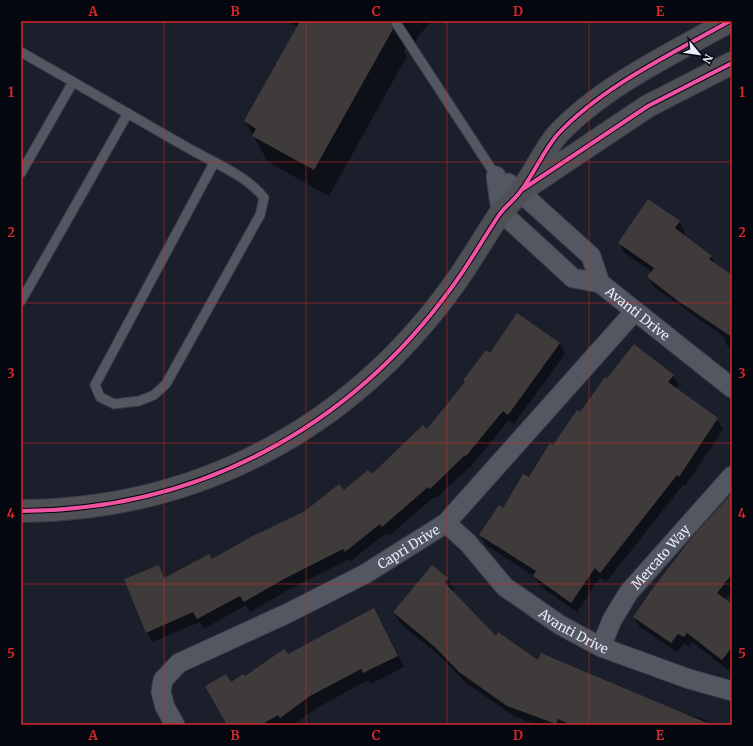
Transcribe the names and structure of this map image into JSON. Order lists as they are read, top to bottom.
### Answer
{
  "streets": {
    "street": ["Avanti Drive", "Capri Drive", "Mercato Way"]
  },
  "crossings": [
    ["Avanti Drive", "Capri Drive"],
    ["Avanti Drive", "Mercato Way"]
  ],
  "north": "bottom right",
  "grid": {
    "columns": [
      "A",
      "B",
      "C",
      "D",
      "E"
    ],
    "rows": [
      "1",
      "2",
      "3",
      "4",
      "5"
    ]
  }
}
